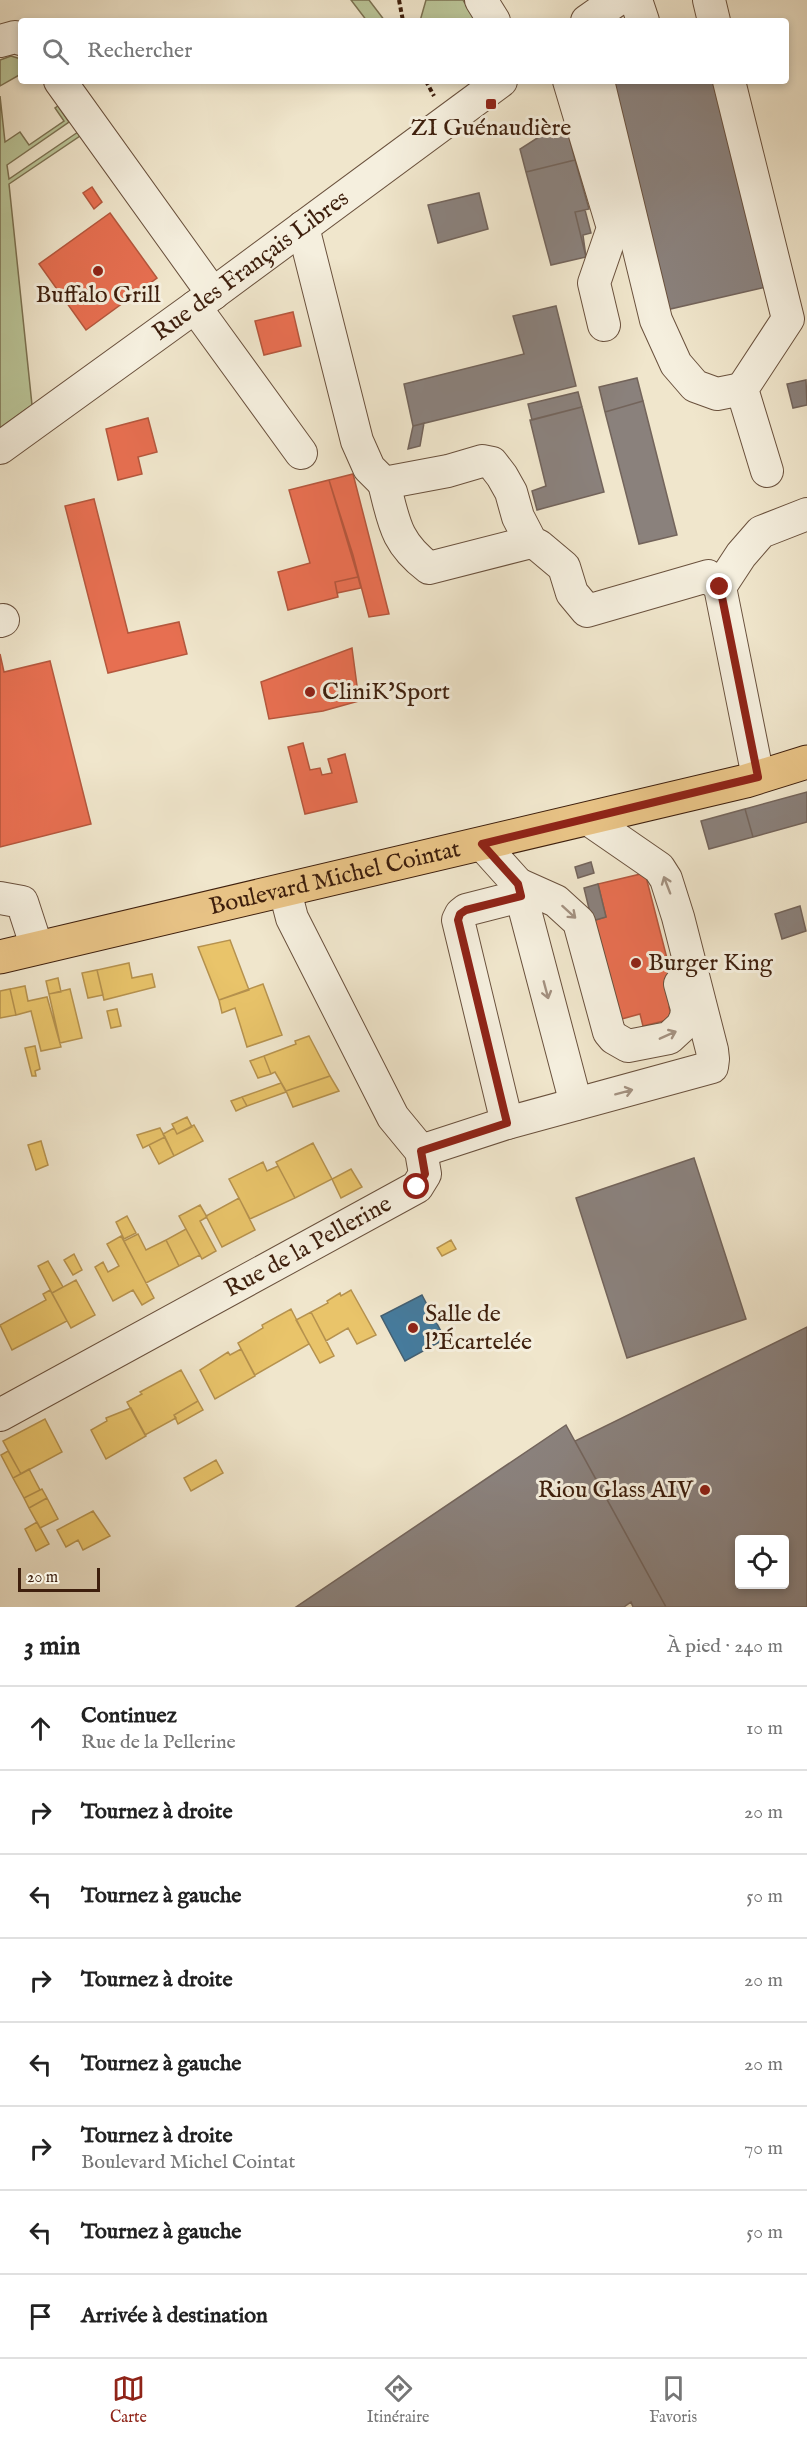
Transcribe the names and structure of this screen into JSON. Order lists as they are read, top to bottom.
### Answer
{
  "streets": {
    "main road": ["Boulevard Michel Cointat"],
    "street": ["Rue des Français Libres", "Rue de la Pellerine"]
  },
  "places": {
    "transit": ["ZI Guénaudière"],
    "other": [
      "Buffalo Grill",
      "CliniK'Sport",
      "Burger King",
      "Salle de l'Écartelée",
      "Riou Glass AIV"
    ]
  },
  "scale_bar": "20 m",
  "page": {
    "search": "Rechercher",
    "scale": "20 m",
    "heading": ["3 min", "À pied · 240 m"],
    "list": [
      ["Continuez", "Rue de la Pellerine", "10 m"],
      ["Tournez à droite", "20 m"],
      ["Tournez à gauche", "50 m"],
      ["Tournez à droite", "20 m"],
      ["Tournez à gauche", "20 m"],
      ["Tournez à droite", "Boulevard Michel Cointat", "70 m"],
      ["Tournez à gauche", "50 m"],
      "Arrivée à destination"
    ],
    "nav": ["Carte", "Itinéraire", "Favoris"]
  }
}
